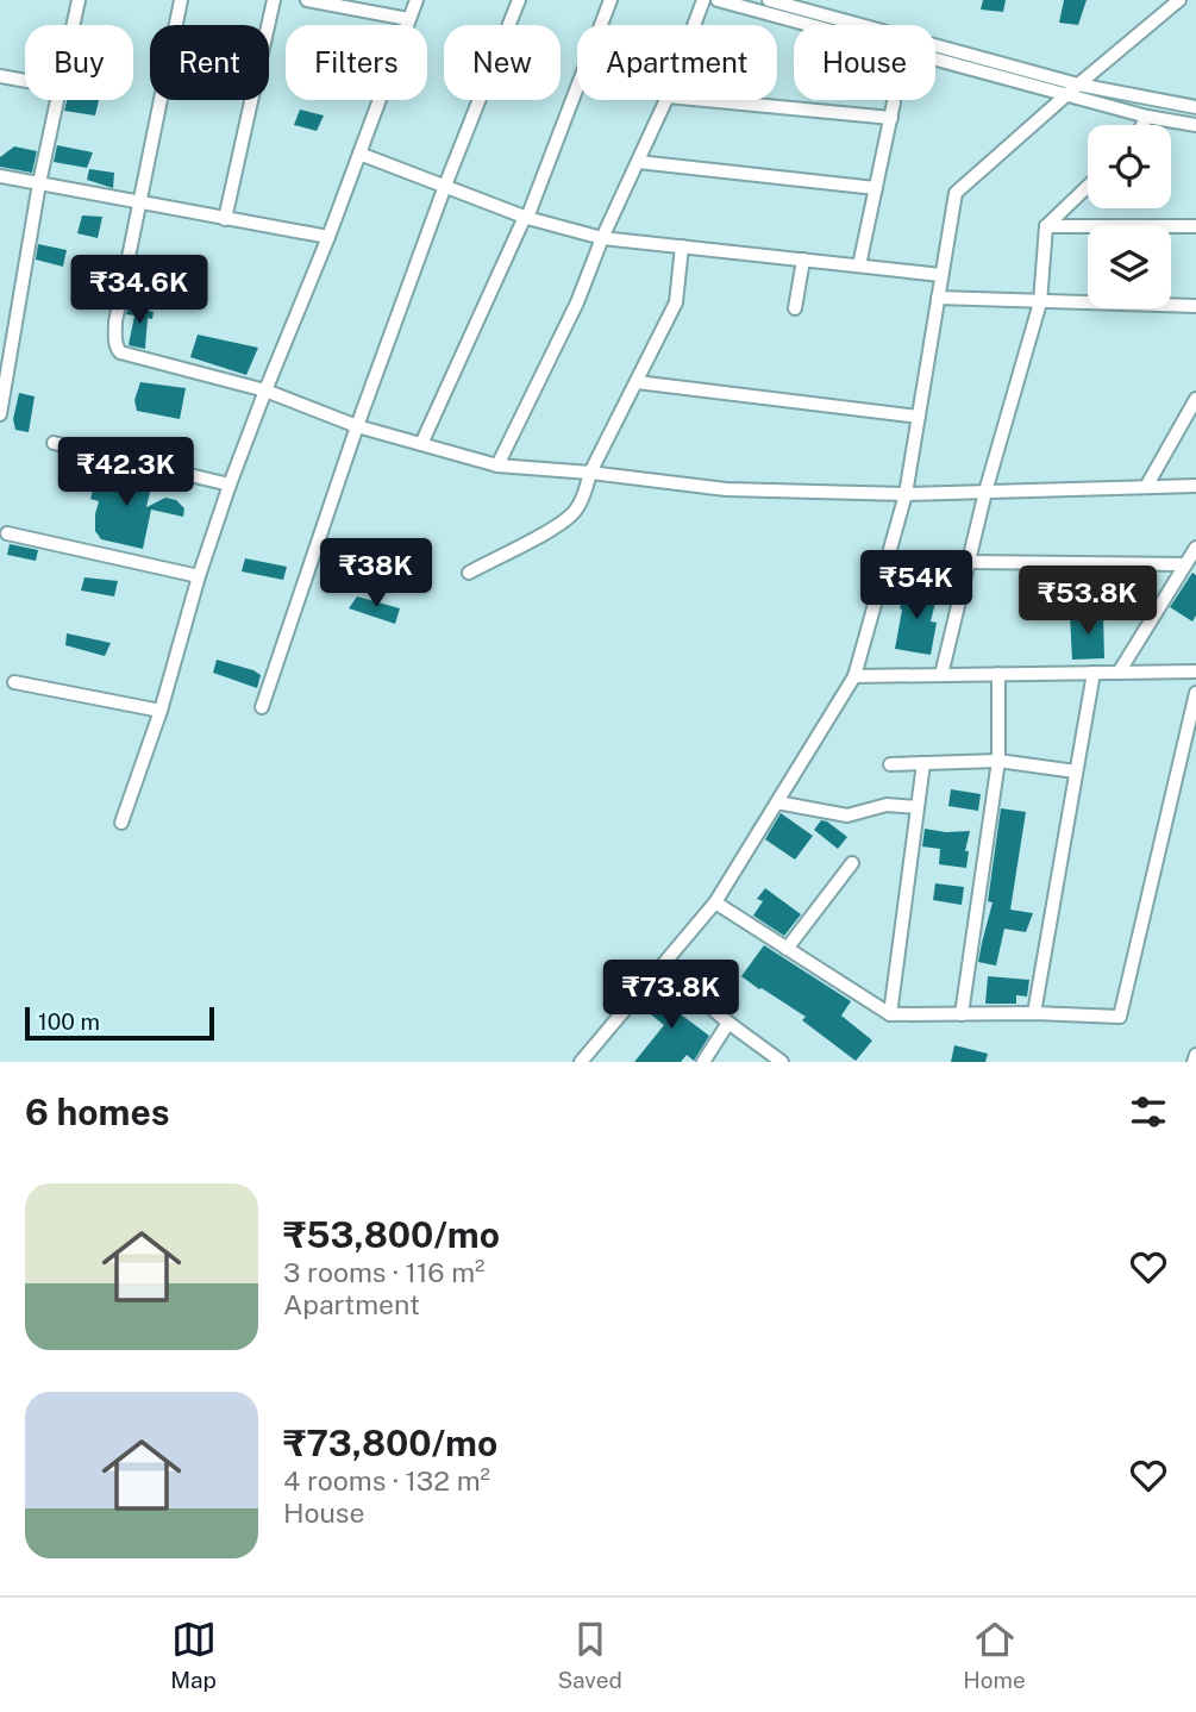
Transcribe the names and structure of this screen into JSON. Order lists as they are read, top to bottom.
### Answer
{
  "scale_bar": "100 m",
  "page": {
    "chip": [
      "Buy",
      "Rent",
      "Filters",
      "New",
      "Apartment",
      "House"
    ],
    "price": [
      "₹34.6K",
      "₹42.3K",
      "₹38K",
      "₹54K",
      "₹53.8K",
      "₹73.8K"
    ],
    "scale": "100 m",
    "heading": "6 homes",
    "list": [
      {
        "name": "₹53,800/mo",
        "note": "3 rooms · 116 m² · Apartment"
      },
      {
        "name": "₹73,800/mo",
        "note": "4 rooms · 132 m² · House"
      }
    ],
    "tabs": ["Map", "Saved", "Home"]
  }
}
